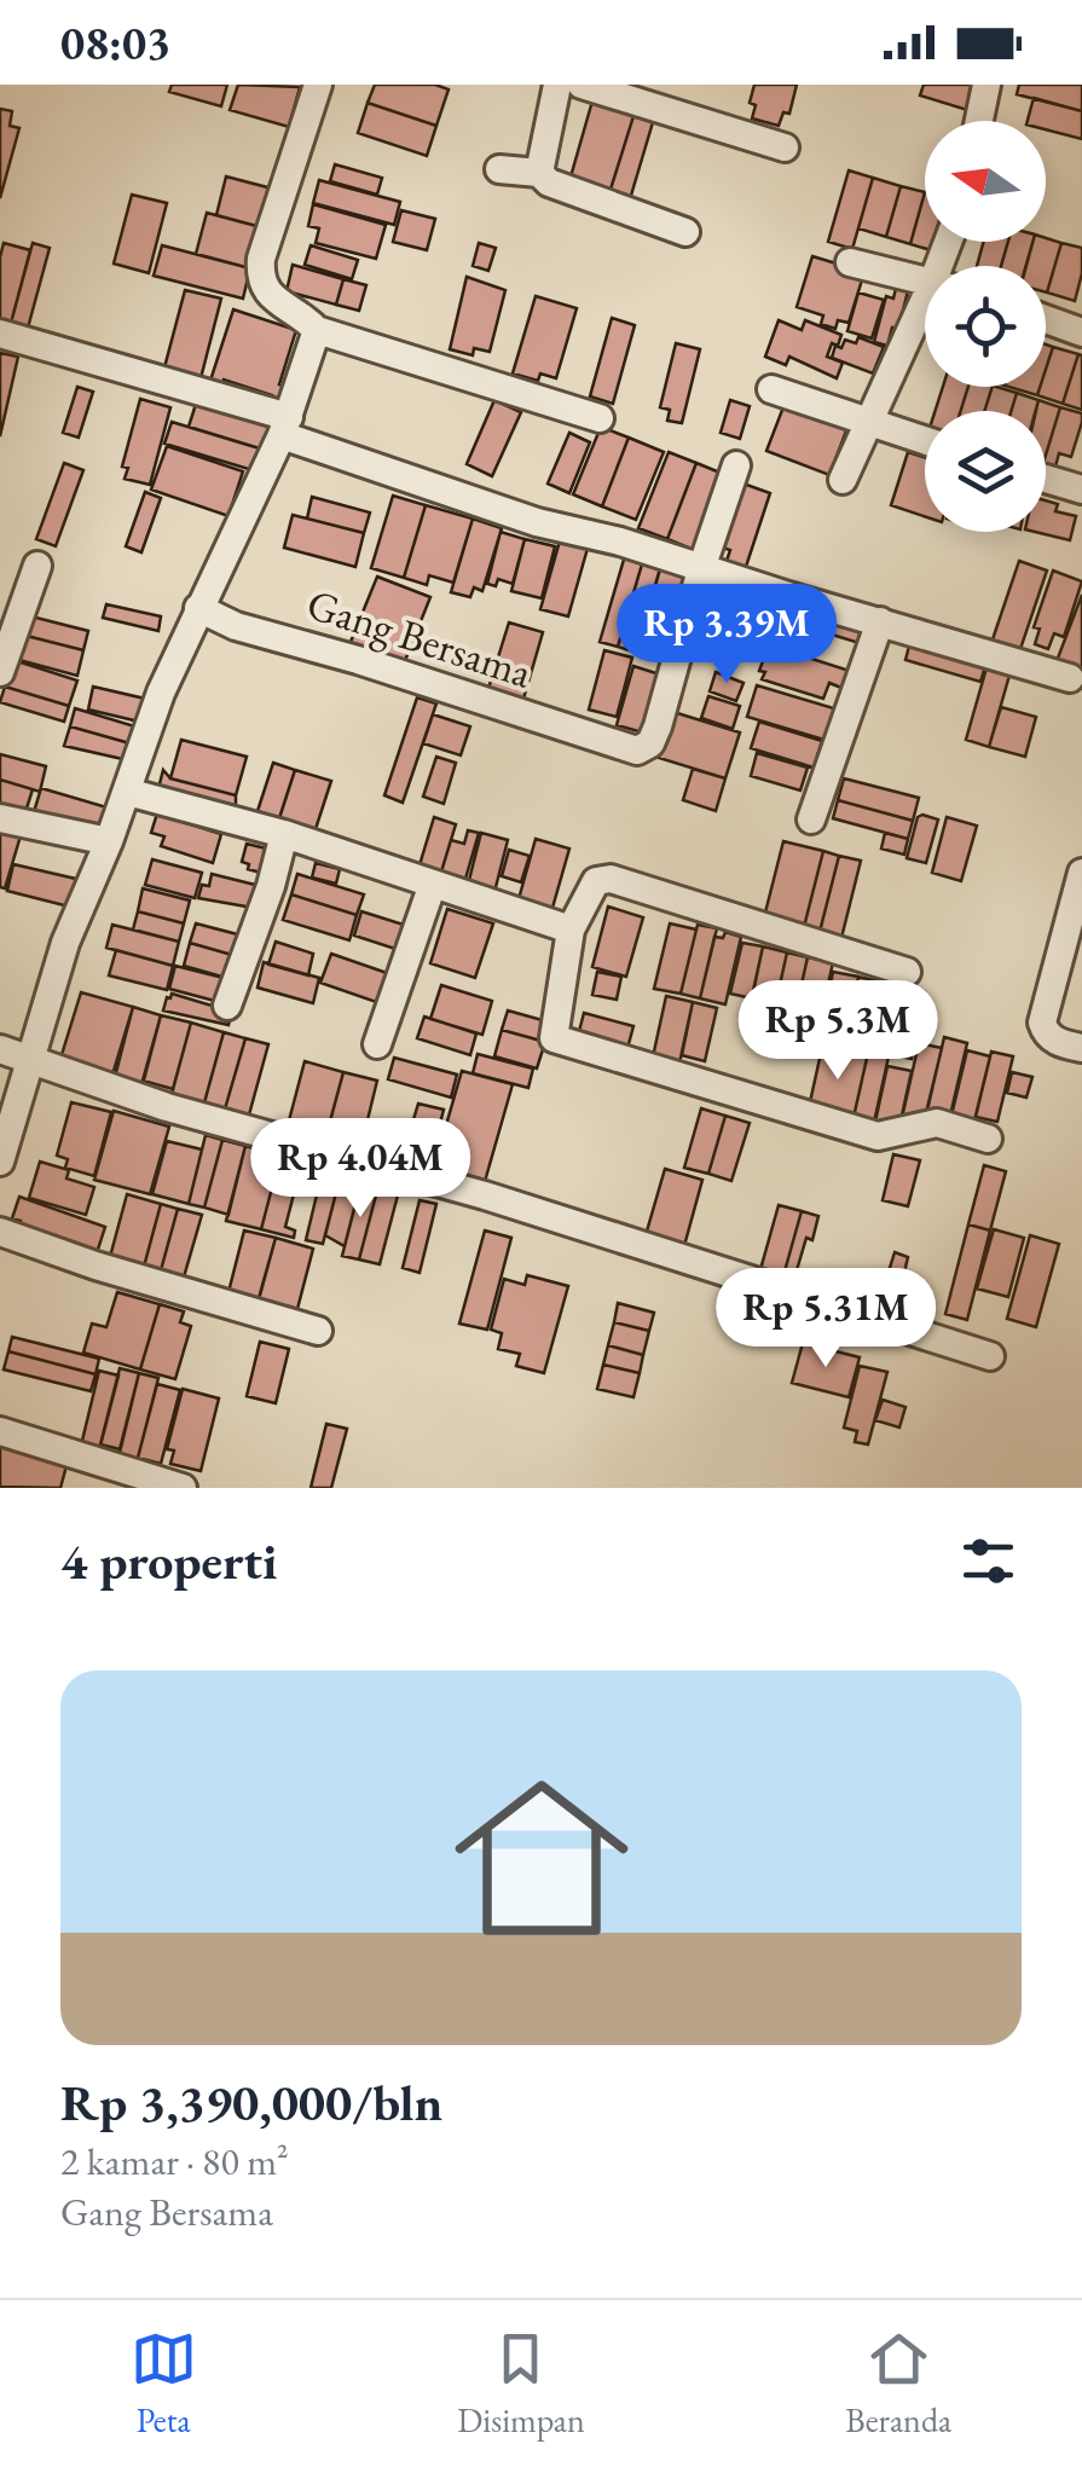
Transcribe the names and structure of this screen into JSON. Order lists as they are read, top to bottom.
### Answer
{
  "streets": {
    "street": ["Gang Bersama"]
  },
  "north": "left",
  "page": {
    "status": "08:03",
    "price": [
      "Rp 3.39M",
      "Rp 5.3M",
      "Rp 4.04M",
      "Rp 5.31M"
    ],
    "heading": "4 properti",
    "list": [
      {
        "name": "Rp 3,390,000/bln",
        "note": "2 kamar · 80 m² · Gang Bersama"
      }
    ],
    "tabs": ["Peta", "Disimpan", "Beranda"]
  }
}
